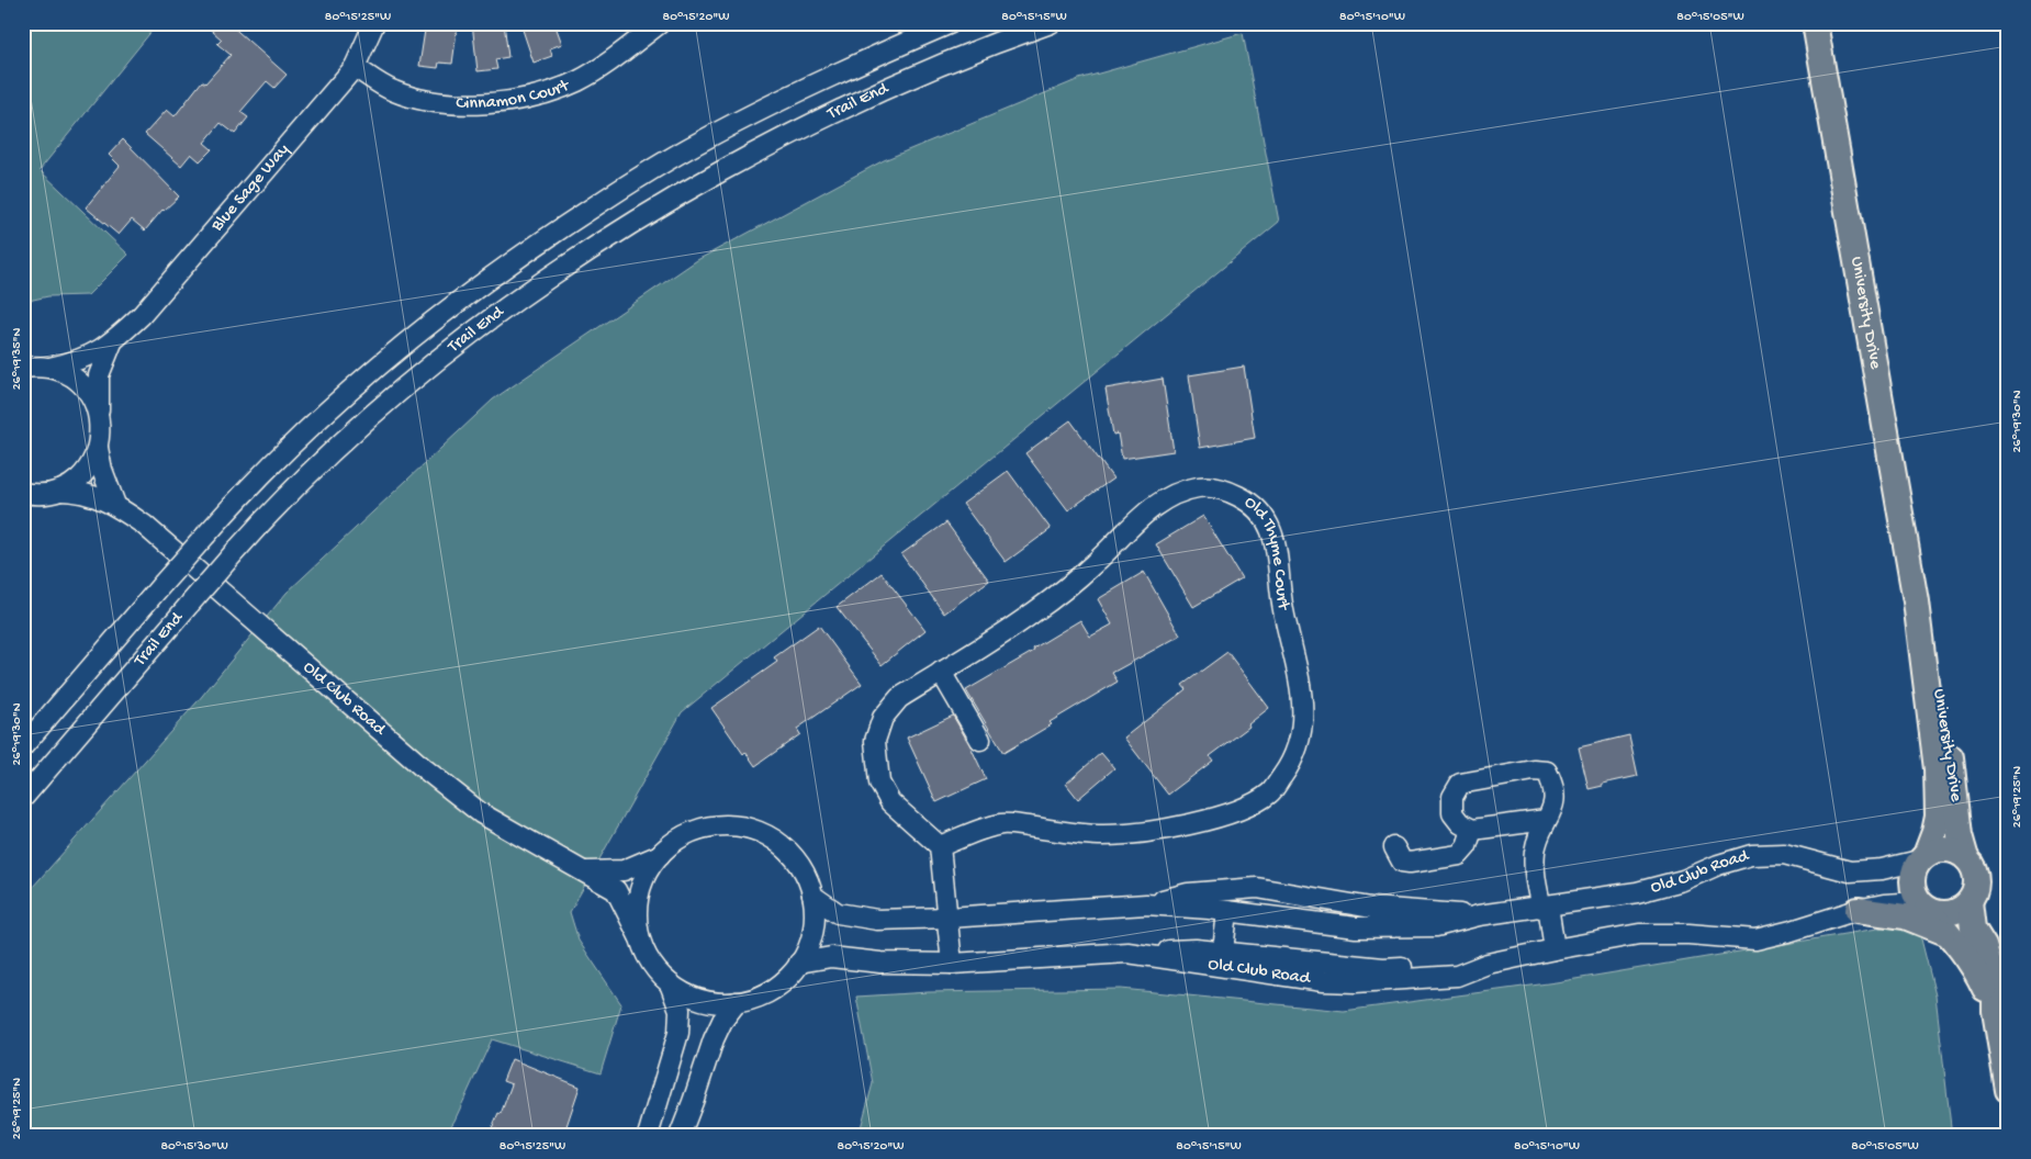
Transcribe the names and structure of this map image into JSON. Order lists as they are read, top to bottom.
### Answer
{
  "streets": {
    "main road": ["University Drive"],
    "street": [
      "Cinnamon Court",
      "Trail End",
      "Blue Sage Way",
      "Old Thyme Court",
      "Old Club Road"
    ]
  },
  "crossings": [
    ["Cinnamon Court", "Blue Sage Way"],
    ["University Drive", "Old Club Road"]
  ],
  "coordinates": [
    "80°15'25\"W",
    "80°15'20\"W",
    "80°15'15\"W",
    "80°15'10\"W",
    "80°15'05\"W",
    "26°19'35\"N",
    "26°19'30\"N",
    "26°19'25\"N",
    "80°15'30\"W"
  ]
}
